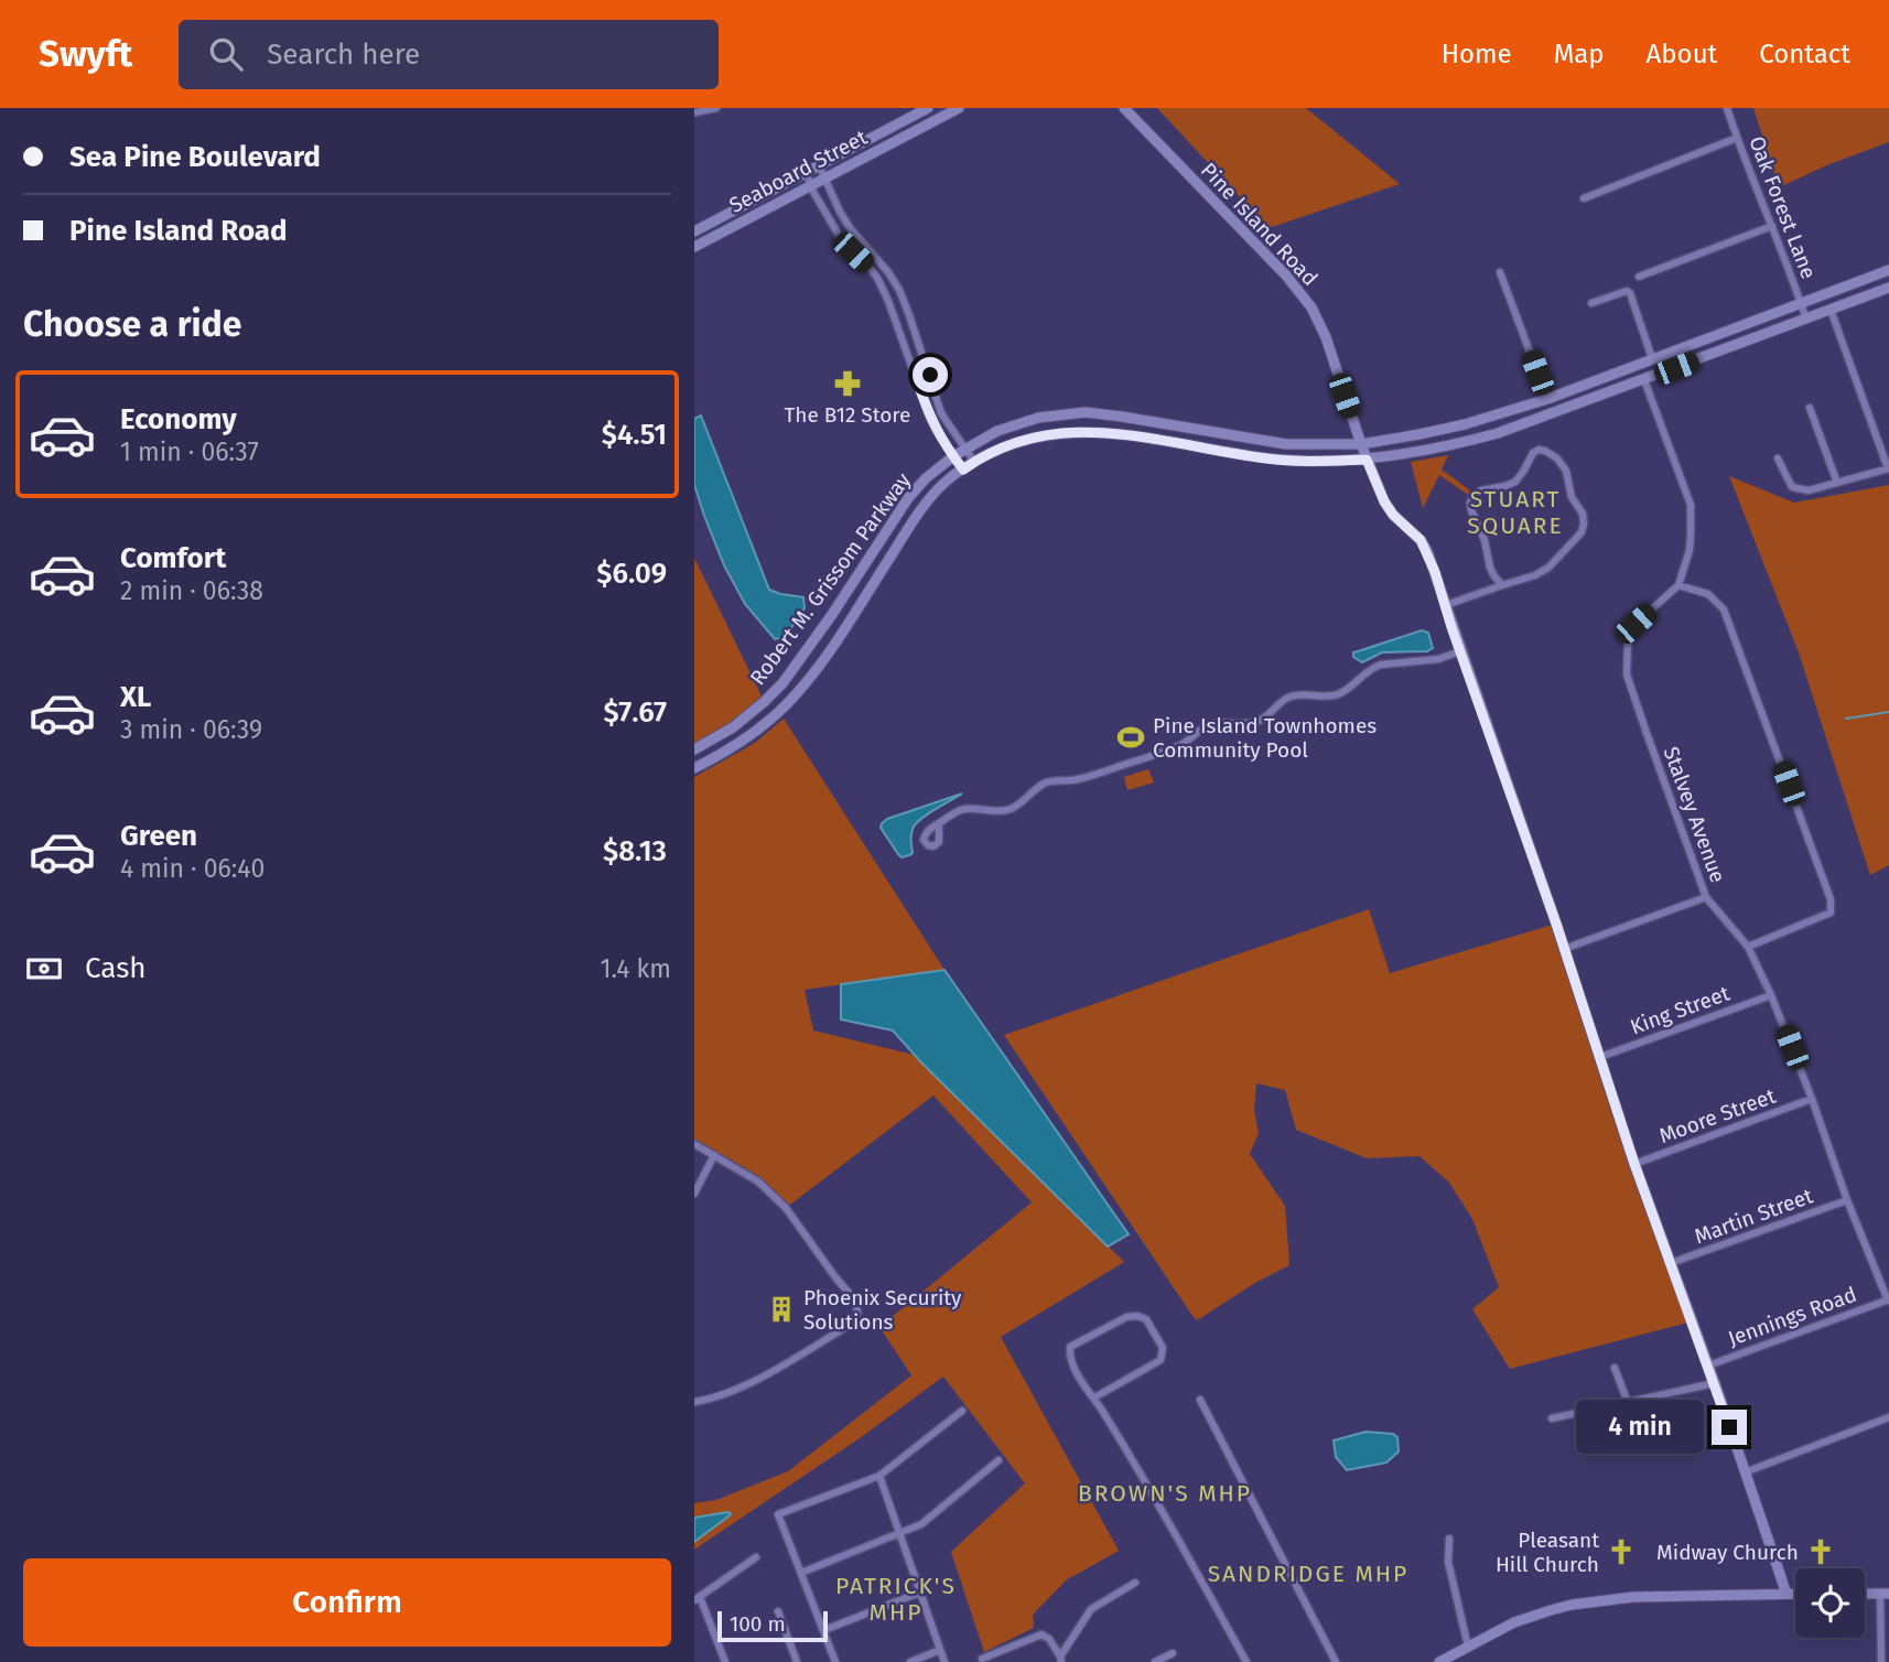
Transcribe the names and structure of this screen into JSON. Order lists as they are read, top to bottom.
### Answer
{
  "streets": {
    "main road": ["Seaboard Street", "Pine Island Road", "Robert M. Grissom Parkway"],
    "street": [
      "Oak Forest Lane",
      "Stalvey Avenue",
      "King Street",
      "Moore Street",
      "Martin Street",
      "Jennings Road"
    ]
  },
  "crossings": [
    ["Oak Forest Lane", "Robert M. Grissom Parkway"],
    ["Pine Island Road", "Robert M. Grissom Parkway"],
    ["Pine Island Road", "King Street"],
    ["Pine Island Road", "Moore Street"],
    ["Pine Island Road", "Martin Street"],
    ["Pine Island Road", "Jennings Road"],
    ["Stalvey Avenue", "King Street"],
    ["Stalvey Avenue", "Moore Street"],
    ["Stalvey Avenue", "Martin Street"],
    ["Stalvey Avenue", "Jennings Road"]
  ],
  "districts": [
    "STUART SQUARE",
    "BROWN'S MHP",
    "SANDRIDGE MHP",
    "PATRICK'S MHP"
  ],
  "places": {
    "pharmacy": ["The B12 Store"],
    "sports": ["Pine Island Townhomes Community Pool"],
    "building": ["Phoenix Security Solutions"],
    "church": ["Pleasant Hill Church", "Midway Church"]
  },
  "scale_bar": "100 m",
  "page": {
    "header": "Swyft",
    "search": "Search here",
    "nav": [
      "Home",
      "Map",
      "About",
      "Contact"
    ],
    "banner": ["Sea Pine Boulevard", "Pine Island Road"],
    "heading": "Choose a ride",
    "list": [
      {
        "name": "Economy",
        "note": "1 min · 06:37",
        "value": "$4.51"
      },
      {
        "name": "Comfort",
        "note": "2 min · 06:38",
        "value": "$6.09"
      },
      {
        "name": "XL",
        "note": "3 min · 06:39",
        "value": "$7.67"
      },
      {
        "name": "Green",
        "note": "4 min · 06:40",
        "value": "$8.13"
      }
    ],
    "pay": ["Cash", "1.4 km"],
    "bubble": "4 min",
    "buttons": "Confirm",
    "scale": "100 m"
  }
}
